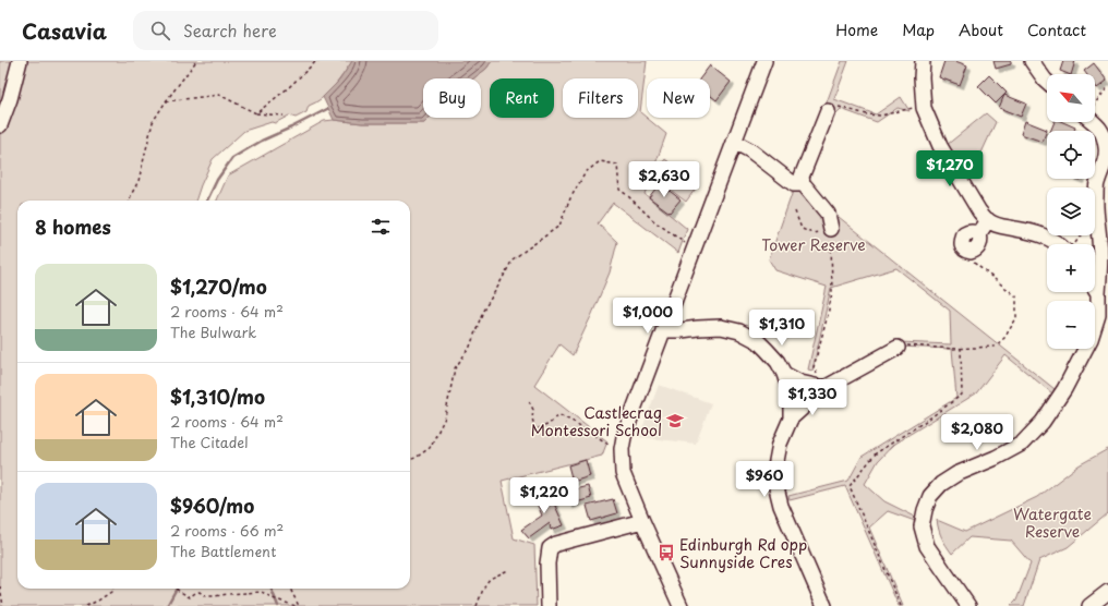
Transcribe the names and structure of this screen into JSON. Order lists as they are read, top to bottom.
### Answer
{
  "parks": ["Tower Reserve", "Watergate Reserve"],
  "places": {
    "school or university": ["Castlecrag Montessori School"],
    "bus stop": ["Edinburgh Rd opp Sunnyside Cres"]
  },
  "north": "top left",
  "page": {
    "header": "Casavia",
    "search": "Search here",
    "nav": [
      "Home",
      "Map",
      "About",
      "Contact"
    ],
    "map_buttons": ["+", "−"],
    "chip": [
      "Buy",
      "Rent",
      "Filters",
      "New"
    ],
    "price": [
      "$1,270",
      "$2,630",
      "$1,000",
      "$1,310",
      "$1,330",
      "$2,080",
      "$960",
      "$1,220"
    ],
    "heading": "8 homes",
    "list": [
      {
        "name": "$1,270/mo",
        "note": "2 rooms · 64 m² · The Bulwark"
      },
      {
        "name": "$1,310/mo",
        "note": "2 rooms · 64 m² · The Citadel"
      },
      {
        "name": "$960/mo",
        "note": "2 rooms · 66 m² · The Battlement"
      }
    ]
  }
}
